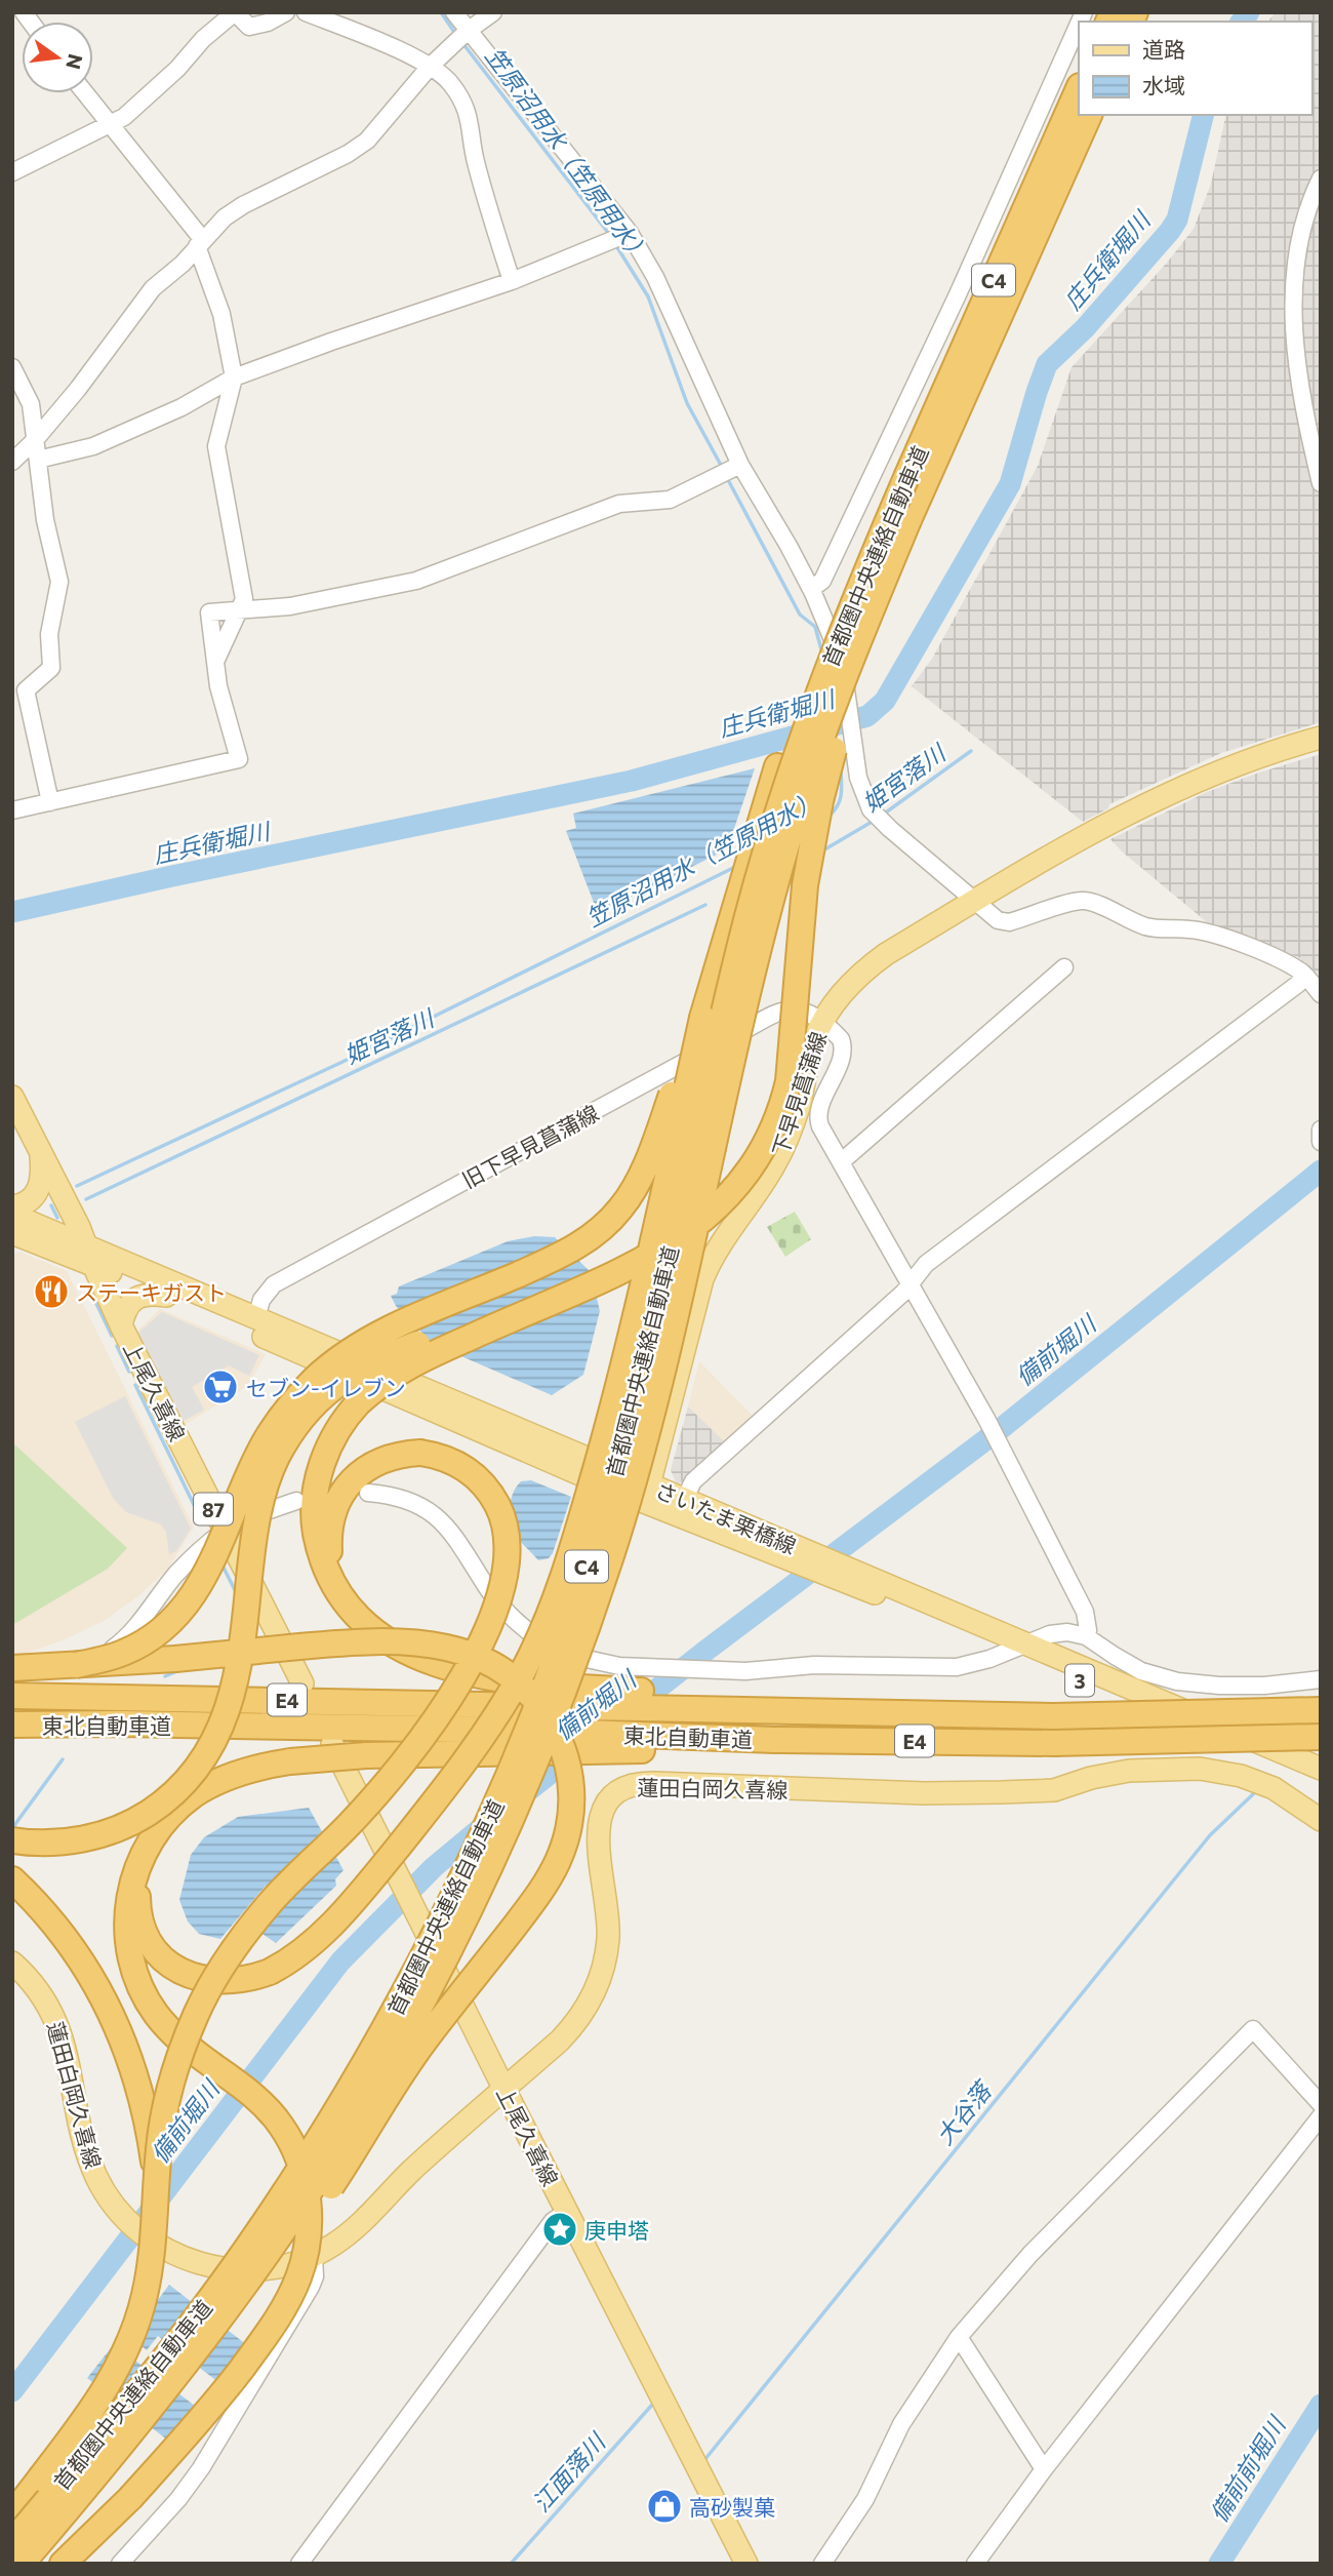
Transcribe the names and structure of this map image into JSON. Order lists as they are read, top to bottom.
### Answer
{
  "streets": {
    "highway": [
      "C4",
      "首都圏中央連絡自動車道",
      "E4",
      "東北自動車道"
    ],
    "main road": [
      "下早見菖蒲線",
      "上尾久喜線",
      "87",
      "さいたま栗橋線",
      "3",
      "蓮田白岡久喜線"
    ],
    "street": ["旧下早見菖蒲線"]
  },
  "crossings": [
    ["下早見菖蒲線", "旧下早見菖蒲線"],
    ["下早見菖蒲線", "さいたま栗橋線"],
    ["旧下早見菖蒲線", "さいたま栗橋線"],
    ["上尾久喜線", "さいたま栗橋線"],
    ["上尾久喜線", "蓮田白岡久喜線"]
  ],
  "water": [
    "笠原沼用水（笠原用水）",
    "庄兵衛堀川",
    "姫宮落川",
    "備前堀川",
    "大谷落",
    "備前前堀川",
    "江面落川"
  ],
  "places": {
    "restaurant": ["ステーキガスト"],
    "supermarket": ["セブン-イレブン"],
    "place": ["庚申塔"],
    "shop": ["高砂製菓"]
  },
  "legend": ["道路", "水域"],
  "north": "right"
}
